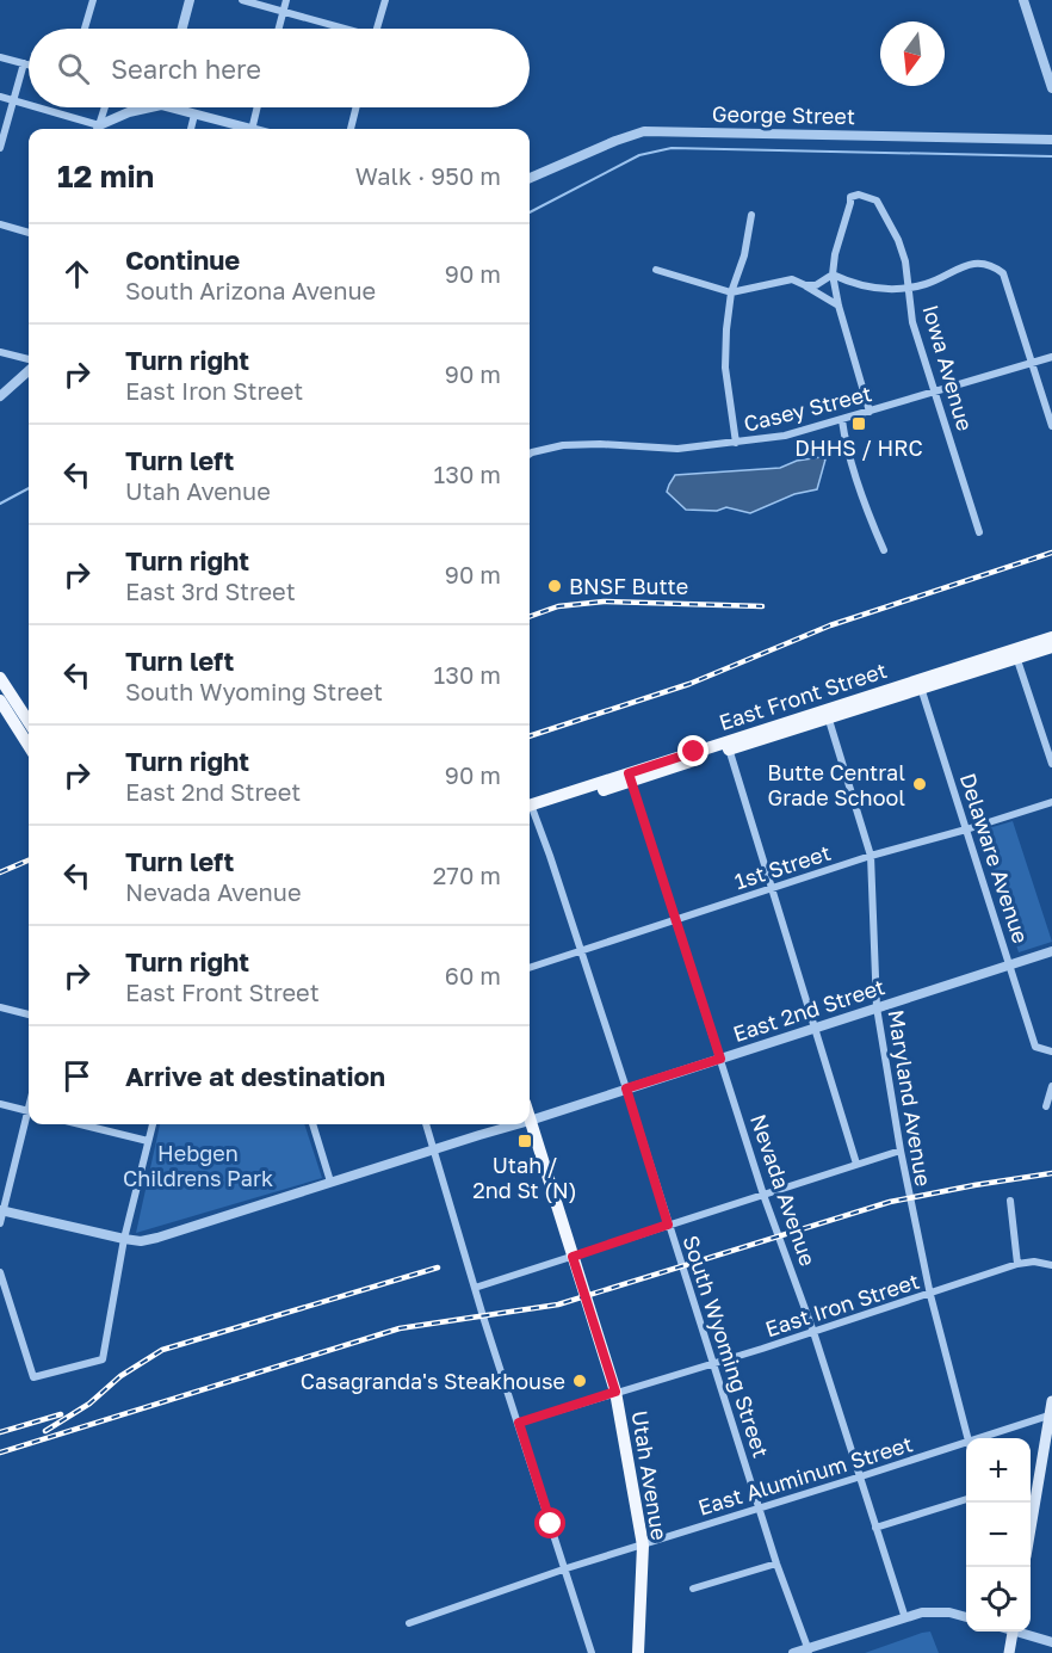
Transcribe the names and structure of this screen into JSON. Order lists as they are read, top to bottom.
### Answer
{
  "streets": {
    "main road": ["East Front Street", "Utah Avenue"],
    "street": [
      "George Street",
      "Iowa Avenue",
      "Casey Street",
      "Delaware Avenue",
      "1st Street",
      "East 2nd Street",
      "Maryland Avenue",
      "Nevada Avenue",
      "East Iron Street",
      "South Wyoming Street",
      "East Aluminum Street"
    ]
  },
  "crossings": [
    ["Iowa Avenue", "Casey Street"],
    ["East Front Street", "Delaware Avenue"],
    ["East Front Street", "Maryland Avenue"],
    ["East Front Street", "Nevada Avenue"],
    ["Delaware Avenue", "1st Street"],
    ["Delaware Avenue", "East 2nd Street"],
    ["1st Street", "Maryland Avenue"],
    ["1st Street", "Nevada Avenue"],
    ["1st Street", "South Wyoming Street"],
    ["East 2nd Street", "Maryland Avenue"],
    ["East 2nd Street", "Nevada Avenue"],
    ["East 2nd Street", "South Wyoming Street"],
    ["East 2nd Street", "Utah Avenue"],
    ["Maryland Avenue", "East Iron Street"],
    ["Nevada Avenue", "East Iron Street"],
    ["Nevada Avenue", "East Aluminum Street"],
    ["East Iron Street", "South Wyoming Street"],
    ["East Iron Street", "Utah Avenue"],
    ["South Wyoming Street", "East Aluminum Street"],
    ["Utah Avenue", "East Aluminum Street"]
  ],
  "parks": ["Hebgen Childrens Park"],
  "places": {
    "transit": ["DHHS / HRC", "Utah / 2nd St (N)"],
    "other": ["BNSF Butte", "Butte Central Grade School", "Casagranda's Steakhouse"]
  },
  "north": "bottom",
  "page": {
    "search": "Search here",
    "heading": ["12 min", "Walk · 950 m"],
    "list": [
      ["Continue", "South Arizona Avenue", "90 m"],
      ["Turn right", "East Iron Street", "90 m"],
      ["Turn left", "Utah Avenue", "130 m"],
      ["Turn right", "East 3rd Street", "90 m"],
      ["Turn left", "South Wyoming Street", "130 m"],
      ["Turn right", "East 2nd Street", "90 m"],
      ["Turn left", "Nevada Avenue", "270 m"],
      ["Turn right", "East Front Street", "60 m"],
      "Arrive at destination"
    ],
    "map_buttons": ["+", "−"]
  }
}
